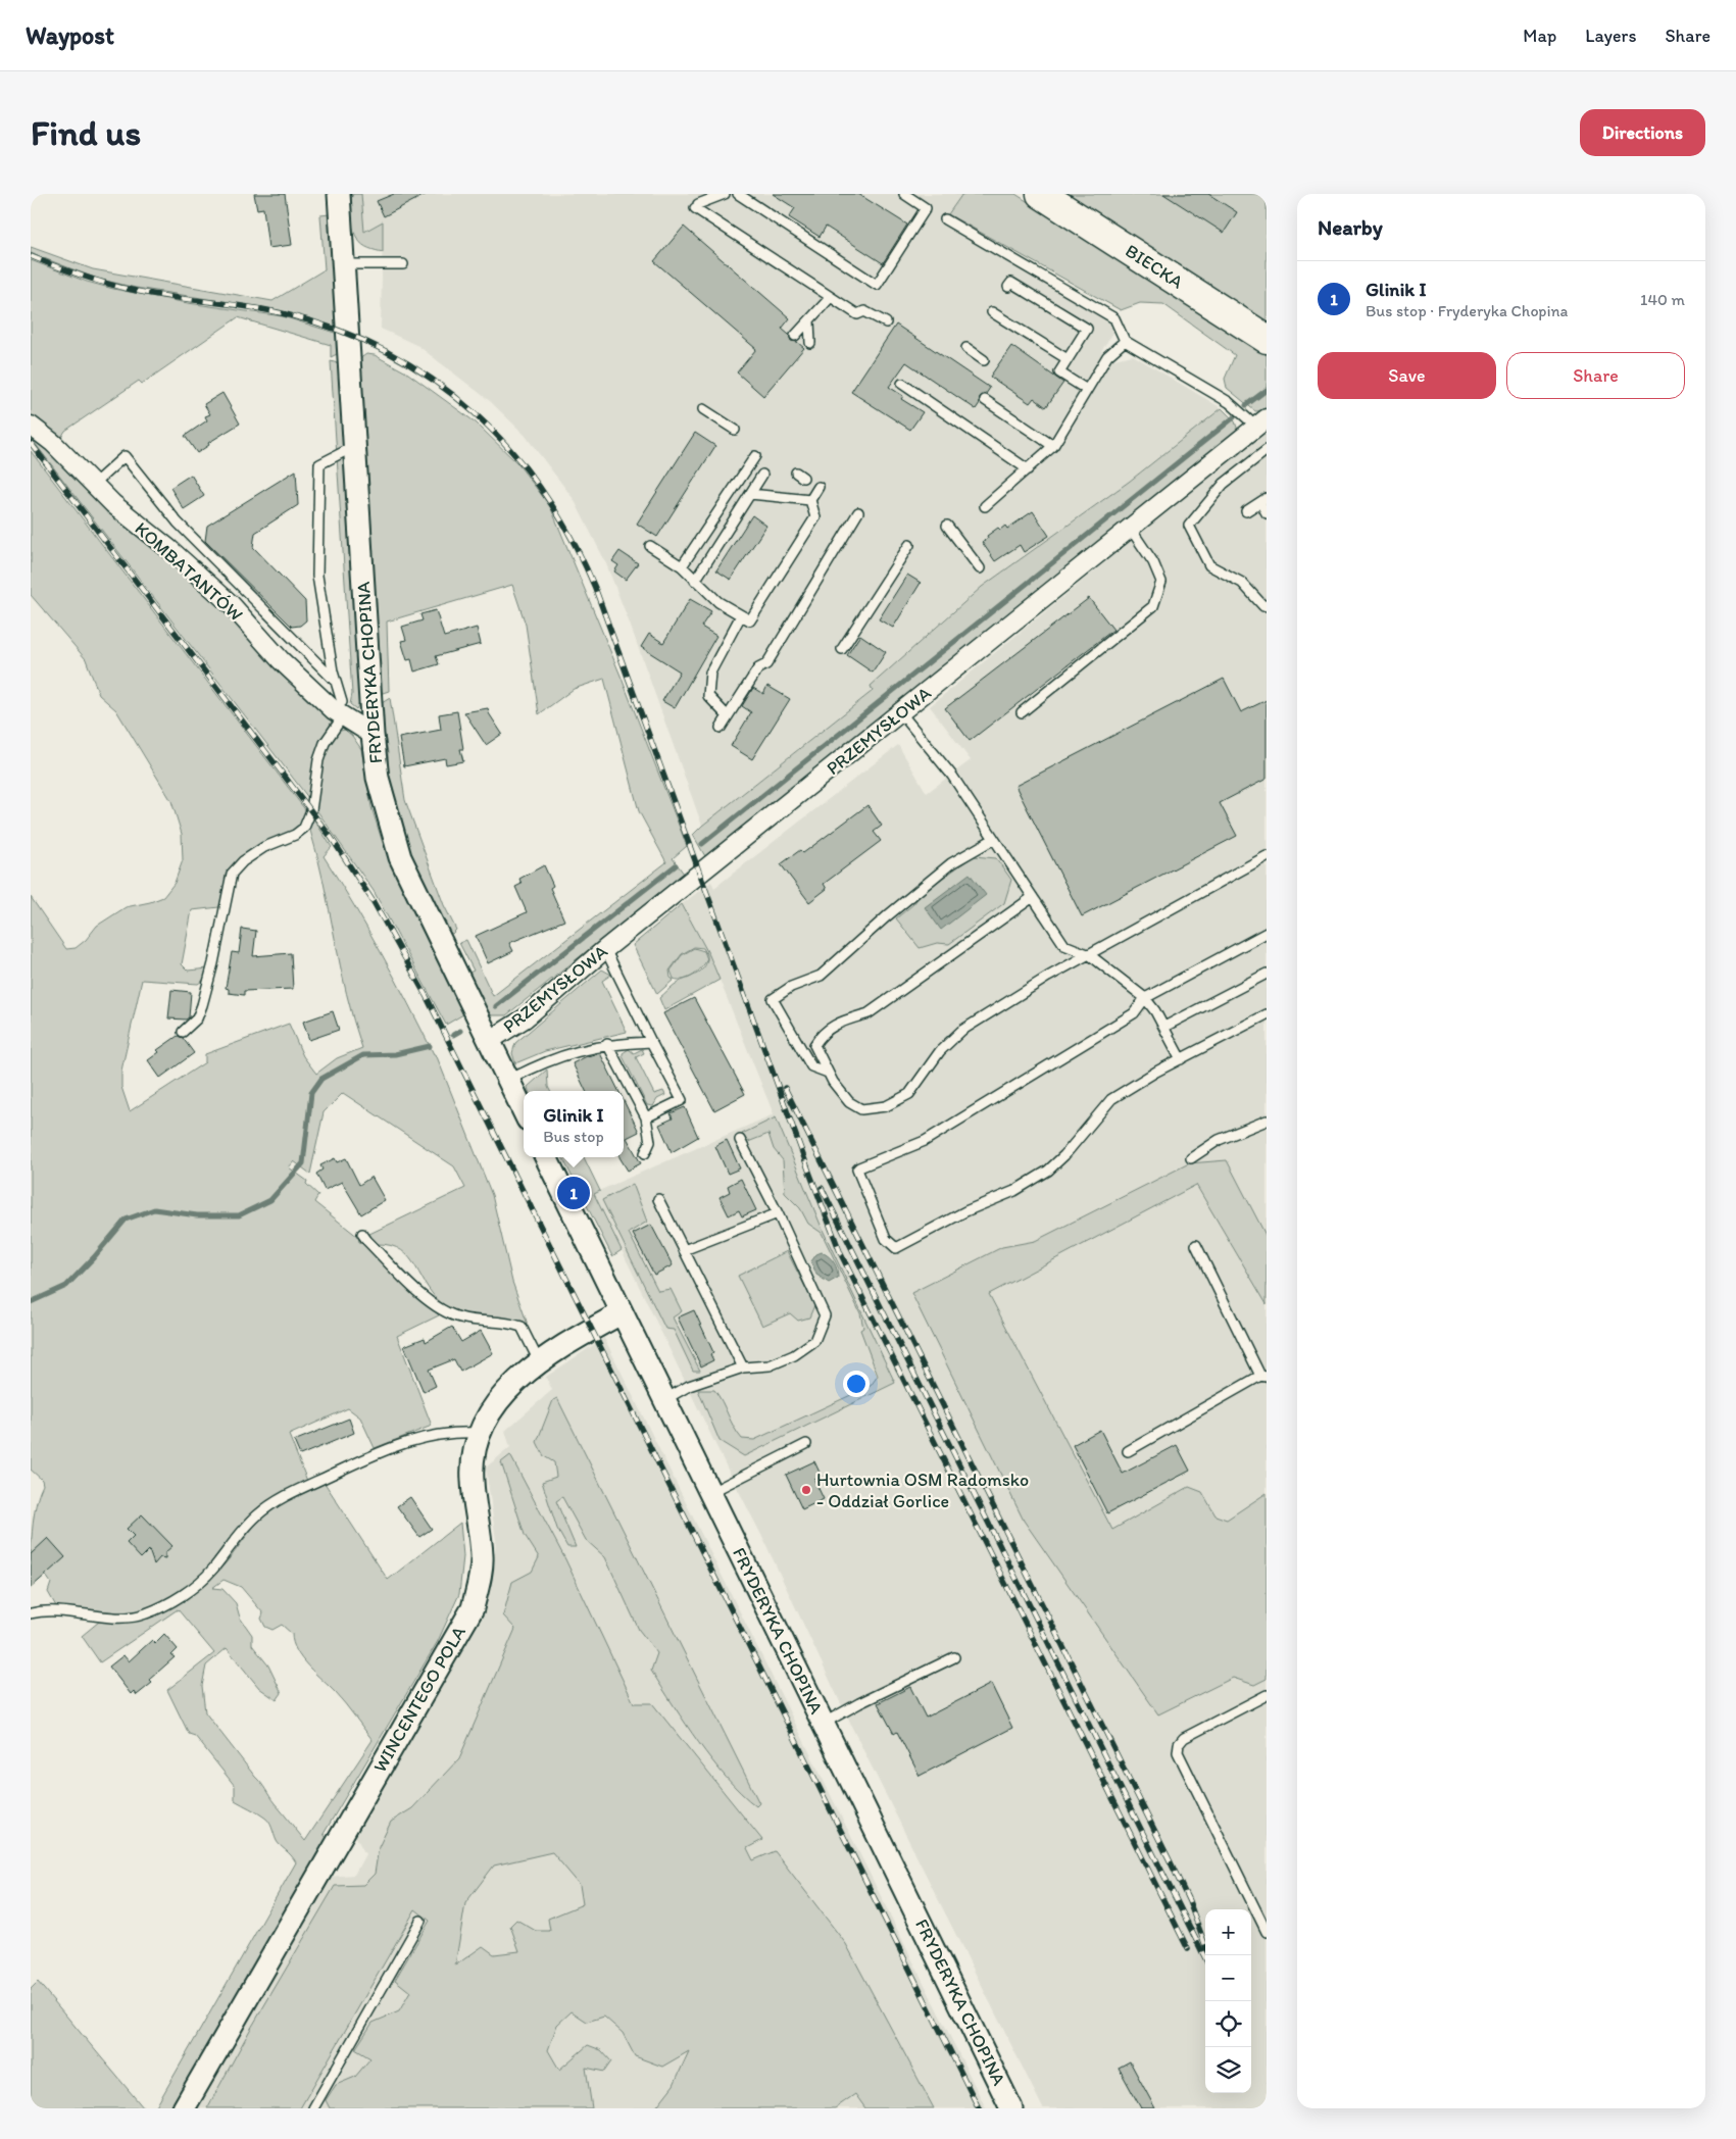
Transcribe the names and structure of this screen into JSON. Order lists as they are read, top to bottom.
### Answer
{
  "streets": {
    "main road": ["BIECKA"],
    "street": [
      "KOMBATANTÓW",
      "FRYDERYKA CHOPINA",
      "PRZEMYSŁOWA",
      "WINCENTEGO POLA"
    ]
  },
  "crossings": [
    ["KOMBATANTÓW", "FRYDERYKA CHOPINA"],
    ["FRYDERYKA CHOPINA", "PRZEMYSŁOWA"],
    ["FRYDERYKA CHOPINA", "WINCENTEGO POLA"]
  ],
  "places": ["Hurtownia OSM Radomsko - Oddział Gorlice"],
  "page": {
    "header": "Waypost",
    "nav": ["Map", "Layers", "Share"],
    "buttons": [
      "Directions",
      ["Save", "Share"]
    ],
    "title": "Find us",
    "heading": "Nearby",
    "list": [
      {
        "mark": "1",
        "name": "Glinik I",
        "note": "Bus stop · Fryderyka Chopina",
        "value": "140 m"
      }
    ],
    "popup": ["Glinik I", "Bus stop"],
    "pins": "1",
    "map_buttons": ["+", "−"]
  }
}
